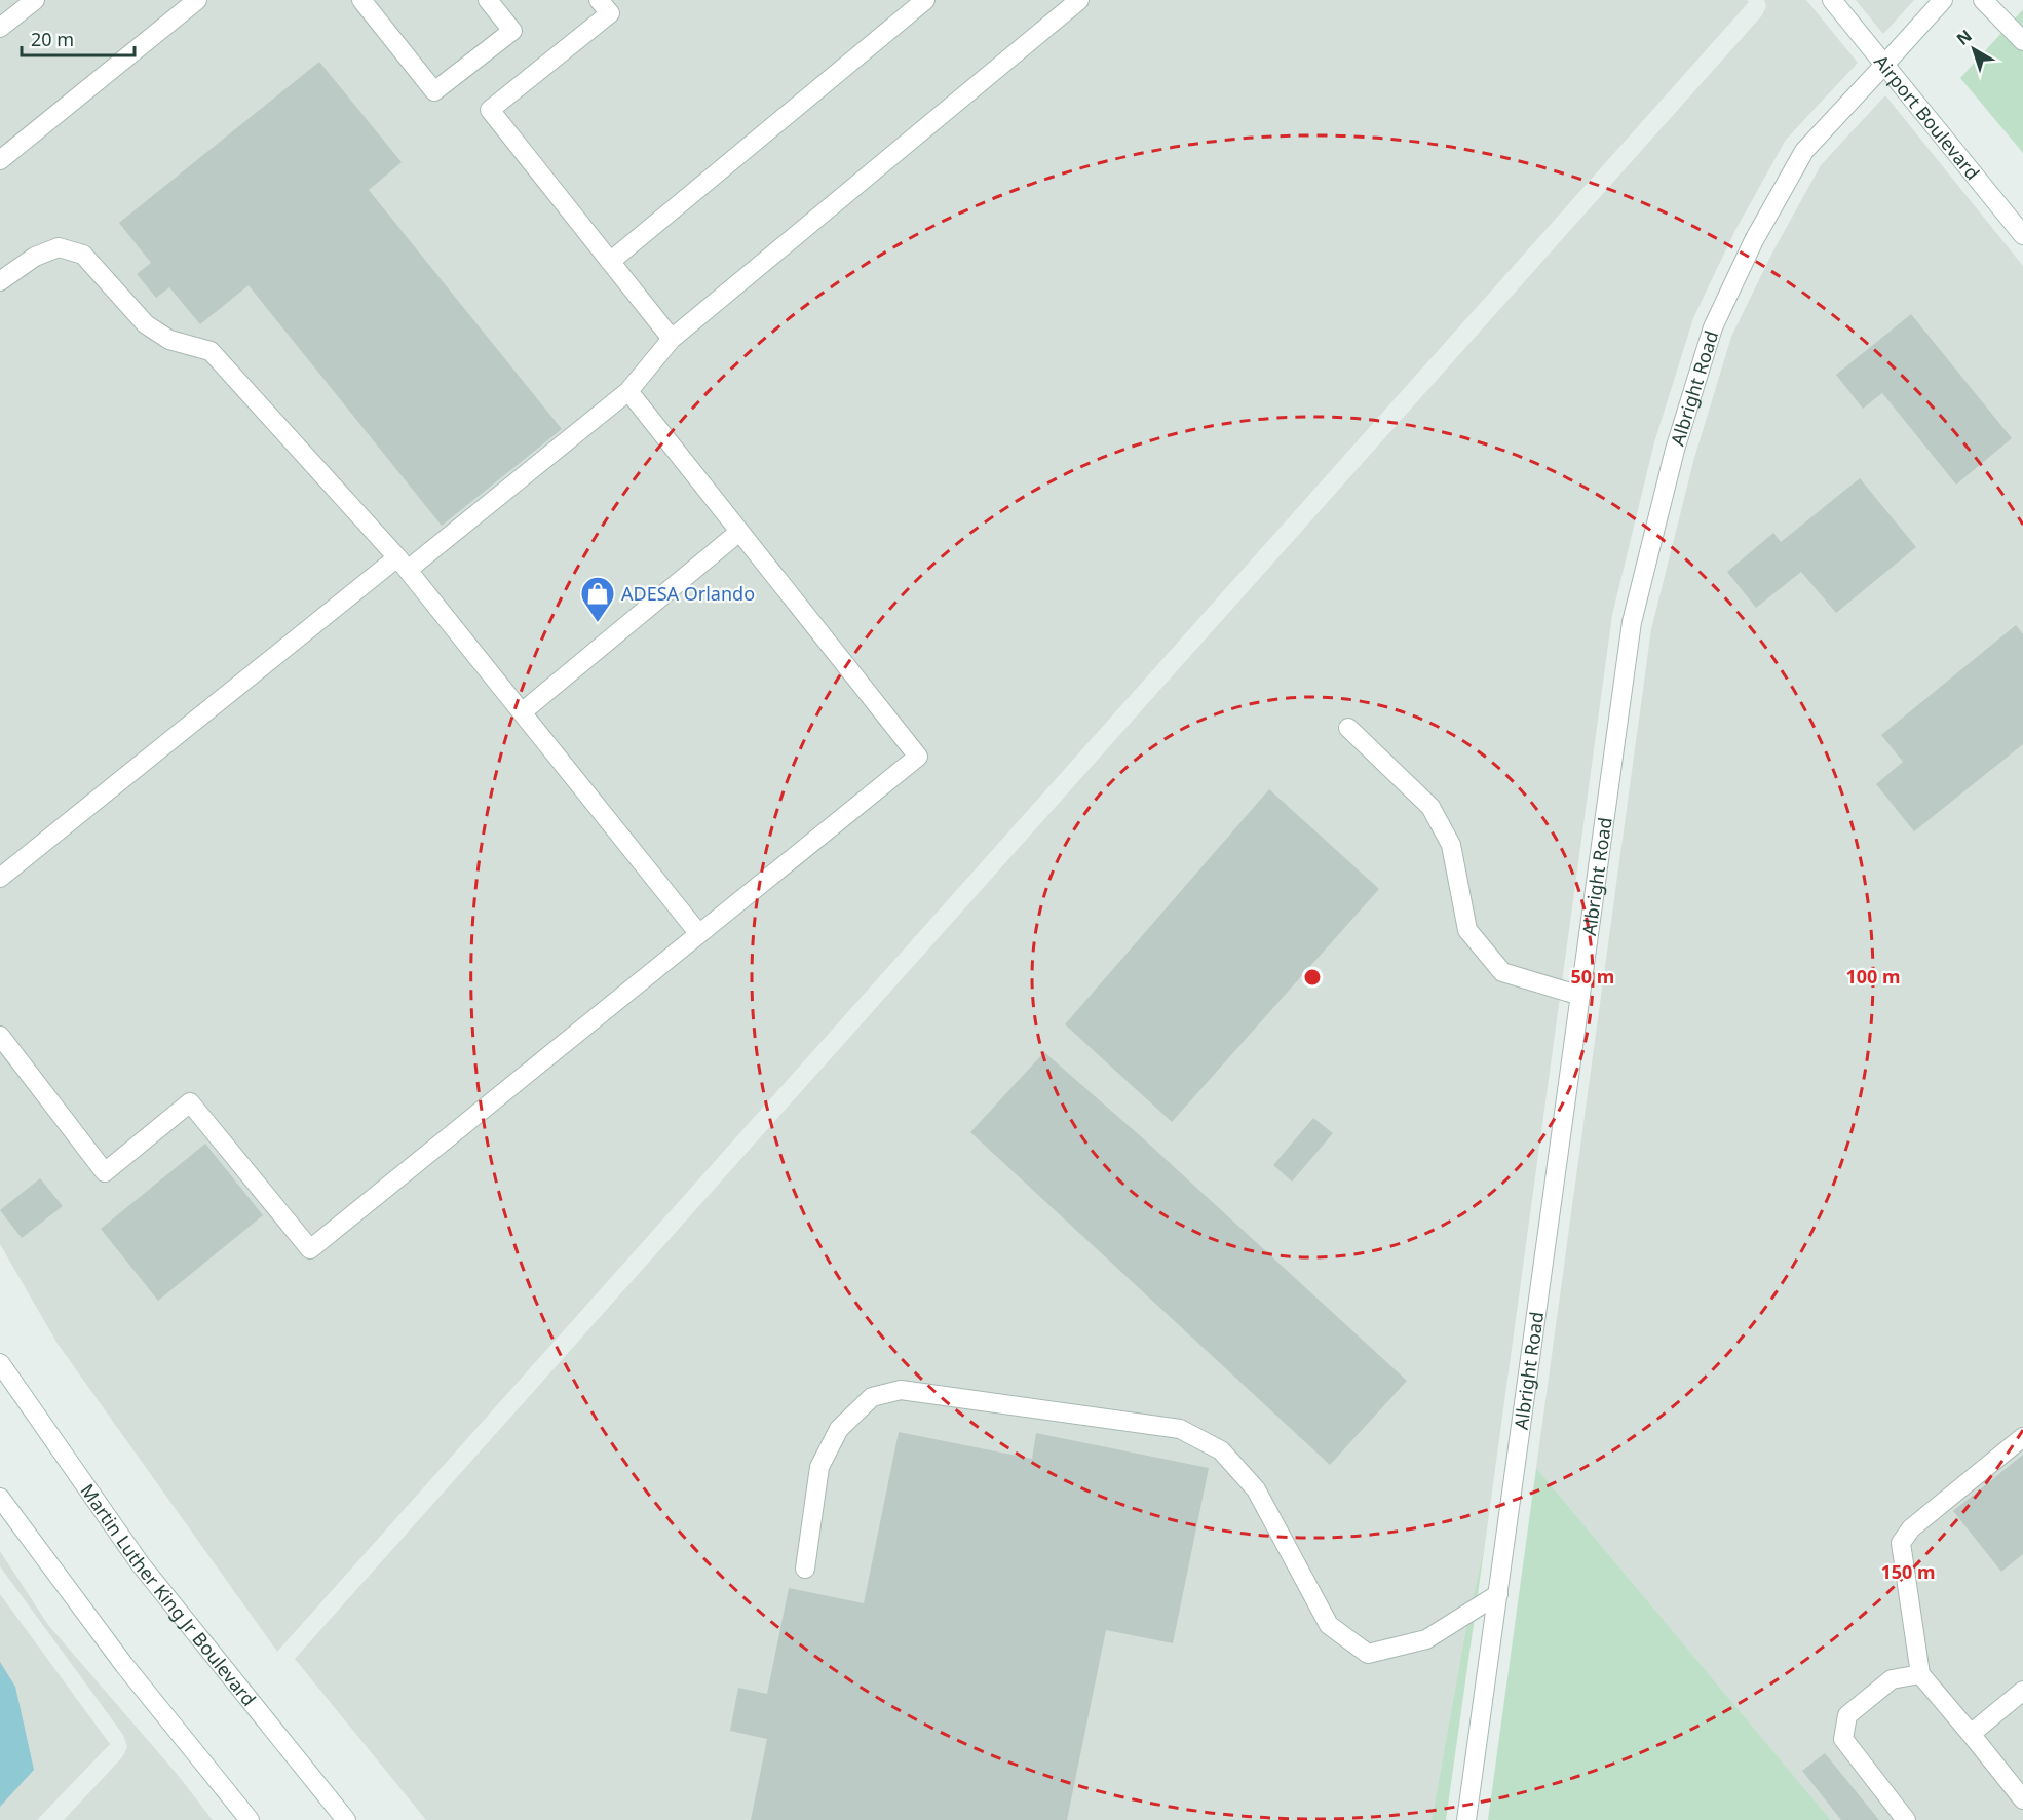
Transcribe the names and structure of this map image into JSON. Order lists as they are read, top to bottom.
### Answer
{
  "streets": {
    "street": ["Airport Boulevard", "Albright Road", "Martin Luther King Jr Boulevard"]
  },
  "crossings": [
    ["Airport Boulevard", "Albright Road"]
  ],
  "places": {
    "shop": ["ADESA Orlando"]
  },
  "scale_bar": "20 m",
  "north": "top left",
  "rings": ["50 m", "100 m", "150 m"]
}
